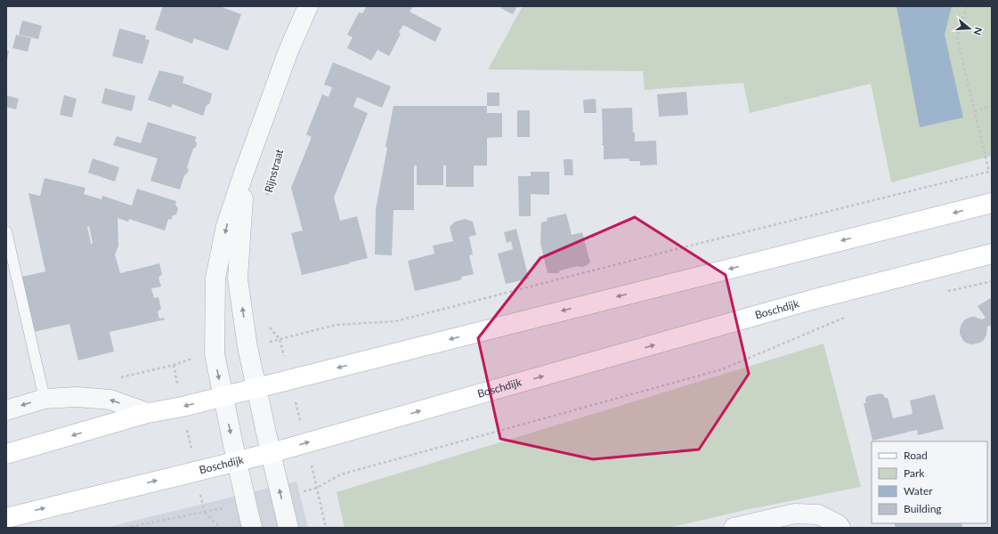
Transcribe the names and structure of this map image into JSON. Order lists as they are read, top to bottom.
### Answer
{
  "streets": {
    "main road": ["Boschdijk"],
    "path": ["Rijnstraat"]
  },
  "legend": [
    "Road",
    "Park",
    "Water",
    "Building"
  ],
  "north": "right"
}
